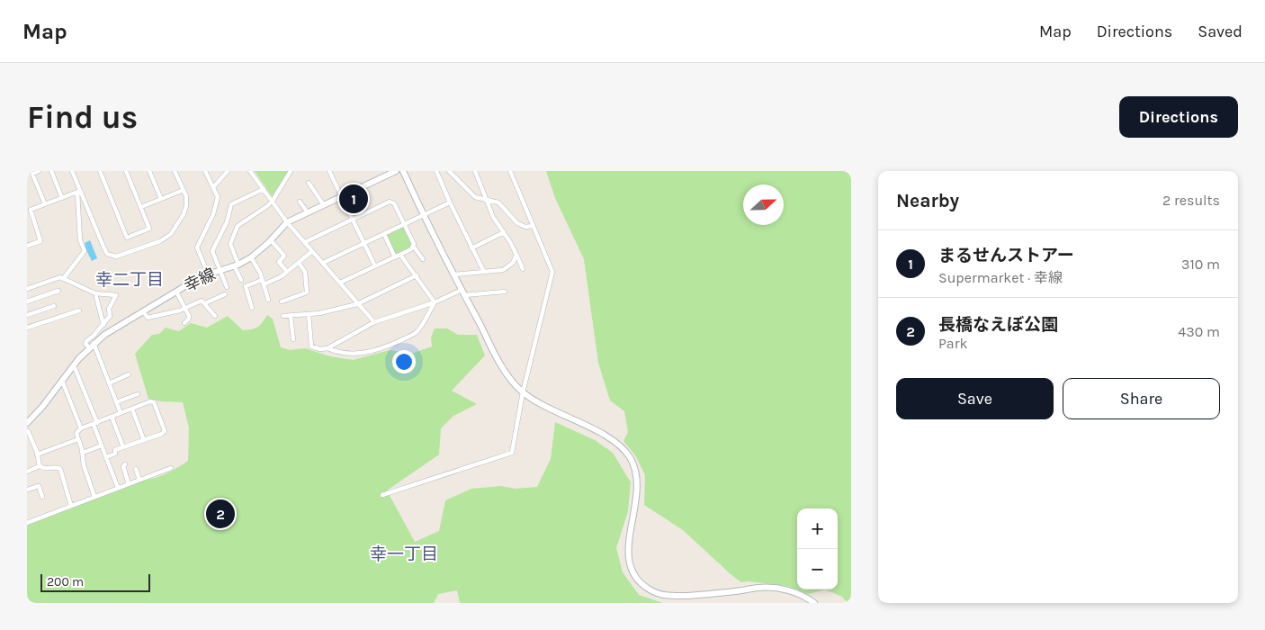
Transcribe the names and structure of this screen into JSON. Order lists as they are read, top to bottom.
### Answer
{
  "streets": {
    "street": ["幸線"]
  },
  "districts": ["幸二丁目", "幸一丁目"],
  "scale_bar": "200 m",
  "north": "right",
  "page": {
    "header": "Map",
    "nav": ["Map", "Directions", "Saved"],
    "buttons": [
      "Directions",
      ["Save", "Share"]
    ],
    "title": "Find us",
    "heading": ["Nearby", "2 results"],
    "pins": ["1", "2"],
    "list": [
      {
        "mark": "1",
        "name": "まるせんストアー",
        "note": "Supermarket · 幸線",
        "value": "310 m"
      },
      {
        "mark": "2",
        "name": "長橋なえぼ公園",
        "note": "Park",
        "value": "430 m"
      }
    ],
    "map_buttons": ["+", "−"],
    "scale": "200 m"
  }
}
